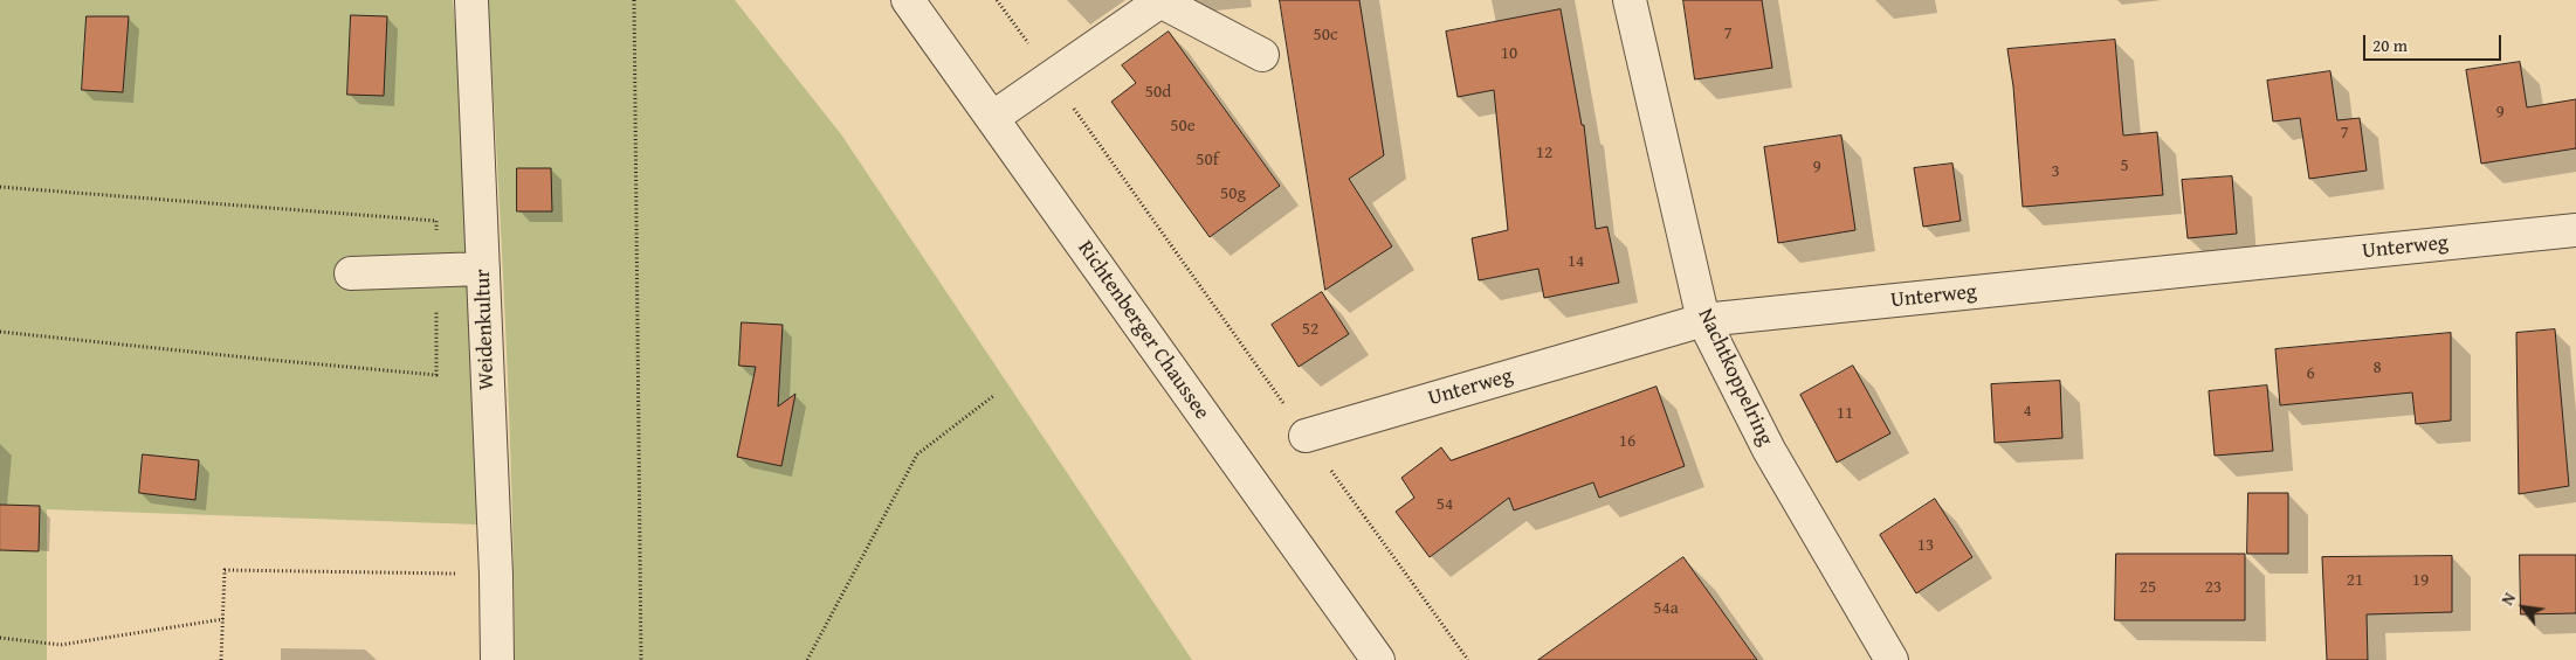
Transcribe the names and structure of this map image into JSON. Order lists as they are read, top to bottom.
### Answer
{
  "streets": {
    "street": [
      "Unterweg",
      "Weidenkultur",
      "Richtenberger Chaussee",
      "Nachtkoppelring"
    ]
  },
  "crossings": [
    ["Unterweg", "Nachtkoppelring"]
  ],
  "house_numbers": [
    "7",
    "50c",
    "10",
    "50d",
    "9",
    "50e",
    "7",
    "12",
    "50f",
    "5",
    "9",
    "3",
    "50g",
    "14",
    "52",
    "8",
    "6",
    "4",
    "11",
    "16",
    "54",
    "13",
    "21",
    "19",
    "25",
    "23",
    "54a"
  ],
  "scale_bar": "20 m",
  "north": "top left"
}
